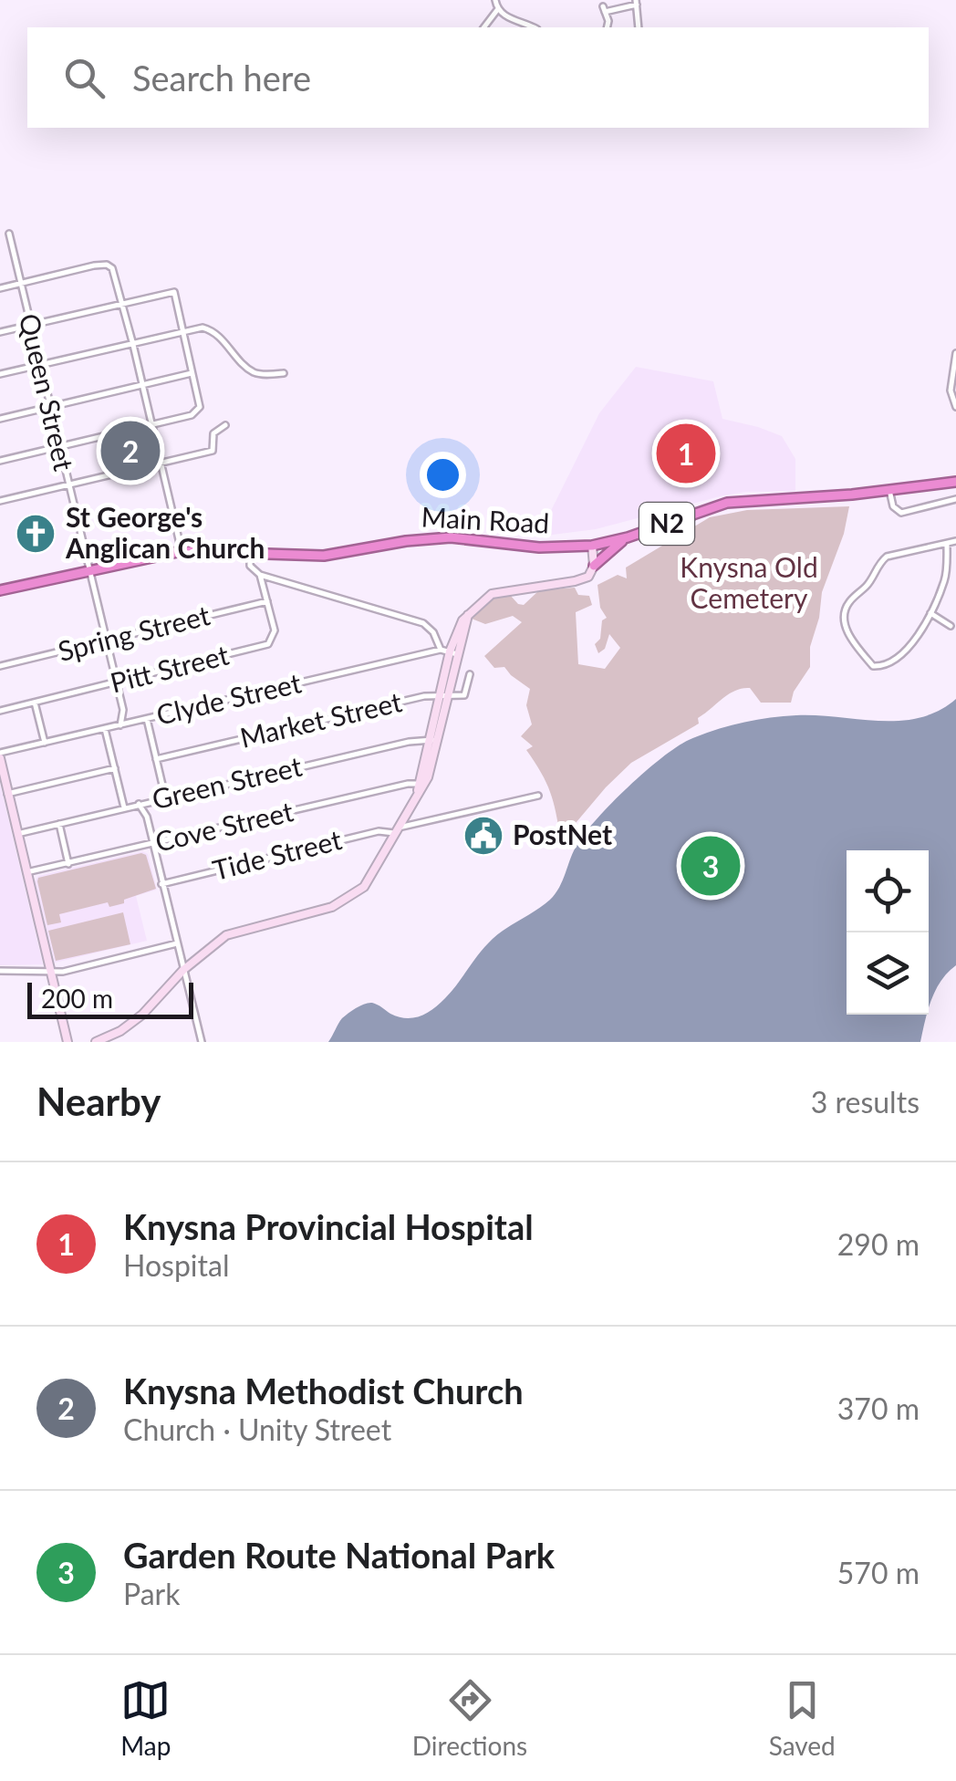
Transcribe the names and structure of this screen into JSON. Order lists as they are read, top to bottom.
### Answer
{
  "streets": {
    "highway": ["Main Road", "N2"],
    "street": [
      "Queen Street",
      "Spring Street",
      "Pitt Street",
      "Clyde Street",
      "Market Street",
      "Green Street",
      "Cove Street",
      "Tide Street"
    ]
  },
  "crossings": [
    ["Queen Street", "Main Road"],
    ["Queen Street", "Spring Street"],
    ["Queen Street", "Pitt Street"],
    ["Queen Street", "Clyde Street"],
    ["Main Road", "N2"],
    ["Main Road", "Pitt Street"],
    ["Spring Street", "Pitt Street"]
  ],
  "parks": ["Knysna Old Cemetery"],
  "places": {
    "church": ["St George's Anglican Church"],
    "public building": ["PostNet"]
  },
  "scale_bar": "200 m",
  "page": {
    "search": "Search here",
    "pins": ["2", "1", "3"],
    "scale": "200 m",
    "heading": ["Nearby", "3 results"],
    "list": [
      {
        "mark": "1",
        "name": "Knysna Provincial Hospital",
        "note": "Hospital",
        "value": "290 m"
      },
      {
        "mark": "2",
        "name": "Knysna Methodist Church",
        "note": "Church · Unity Street",
        "value": "370 m"
      },
      {
        "mark": "3",
        "name": "Garden Route National Park",
        "note": "Park",
        "value": "570 m"
      }
    ],
    "nav": ["Map", "Directions", "Saved"]
  }
}
